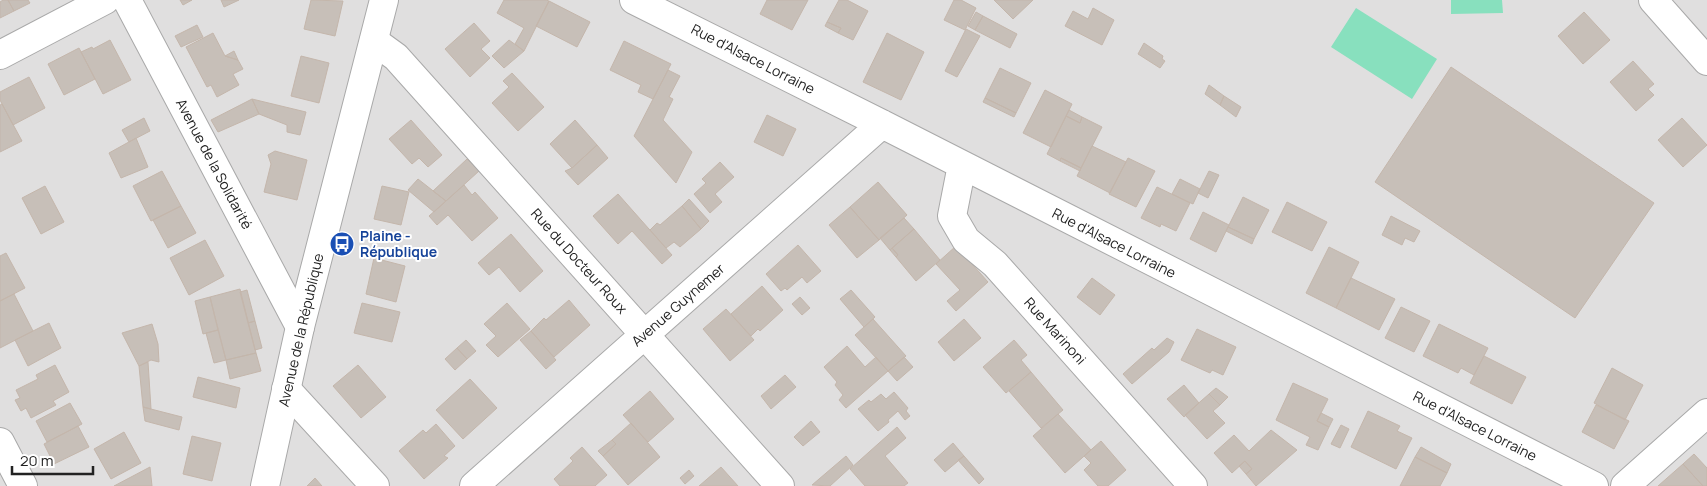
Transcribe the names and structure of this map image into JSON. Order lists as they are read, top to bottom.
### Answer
{
  "streets": {
    "street": [
      "Rue d'Alsace Lorraine",
      "Avenue de la Solidarité",
      "Rue du Docteur Roux",
      "Avenue Guynemer",
      "Avenue de la République",
      "Rue Marinoni"
    ]
  },
  "crossings": [
    ["Rue d'Alsace Lorraine", "Avenue Guynemer"],
    ["Rue d'Alsace Lorraine", "Rue Marinoni"],
    ["Avenue de la Solidarité", "Avenue de la République"],
    ["Rue du Docteur Roux", "Avenue Guynemer"],
    ["Rue du Docteur Roux", "Avenue de la République"]
  ],
  "places": {
    "bus stop": ["Plaine - République"]
  },
  "scale_bar": "20 m"
}
